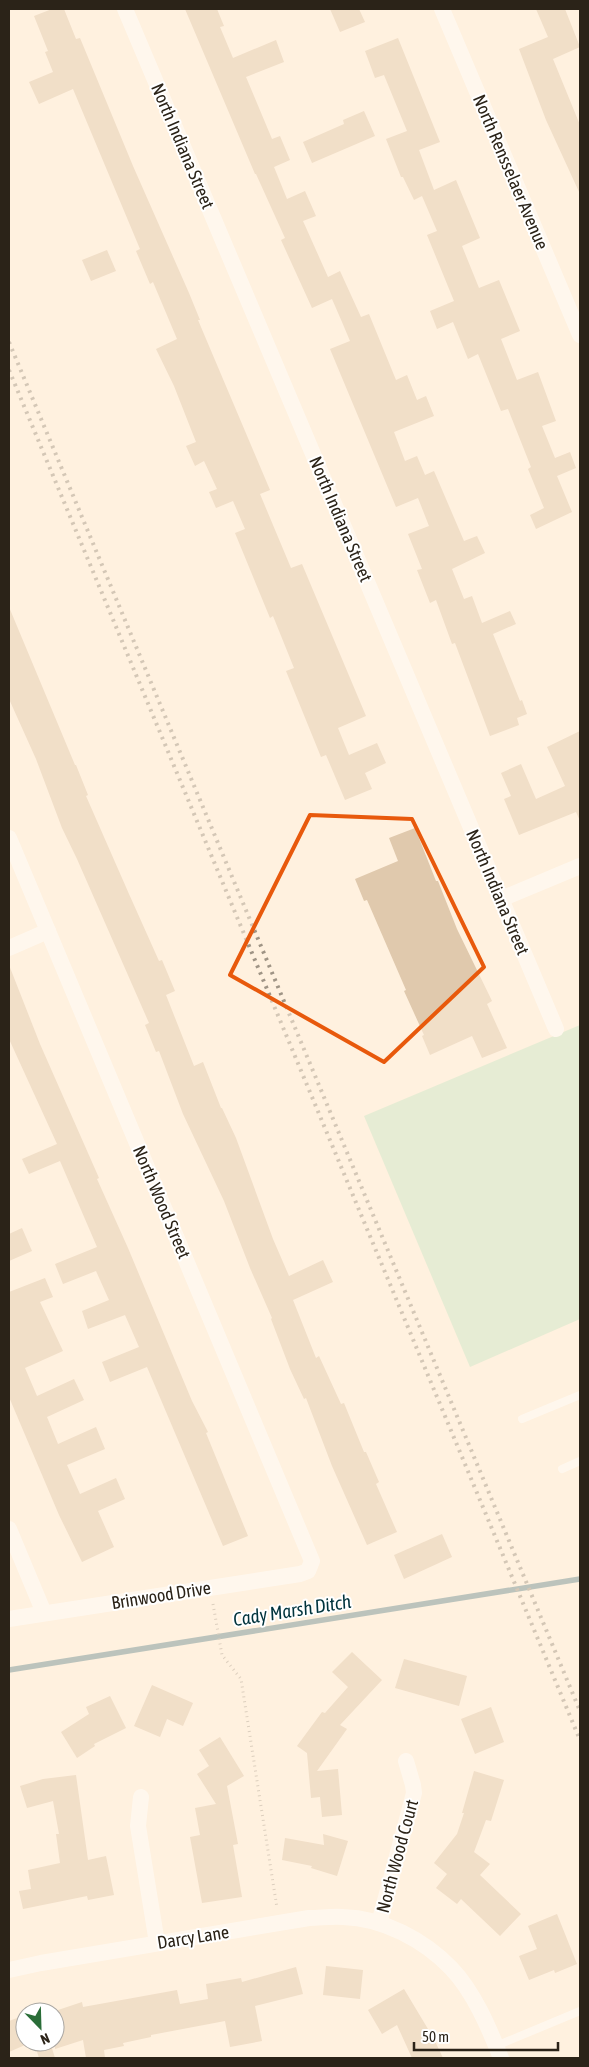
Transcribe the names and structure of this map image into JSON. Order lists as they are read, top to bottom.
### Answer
{
  "streets": {
    "street": [
      "North Indiana Street",
      "North Rensselaer Avenue",
      "North Wood Street",
      "Brinwood Drive",
      "North Wood Court",
      "Darcy Lane"
    ]
  },
  "crossings": [
    ["North Wood Street", "Brinwood Drive"],
    ["North Wood Court", "Darcy Lane"]
  ],
  "water": ["Cady Marsh Ditch"],
  "scale_bar": "50 m",
  "north": "bottom right"
}
